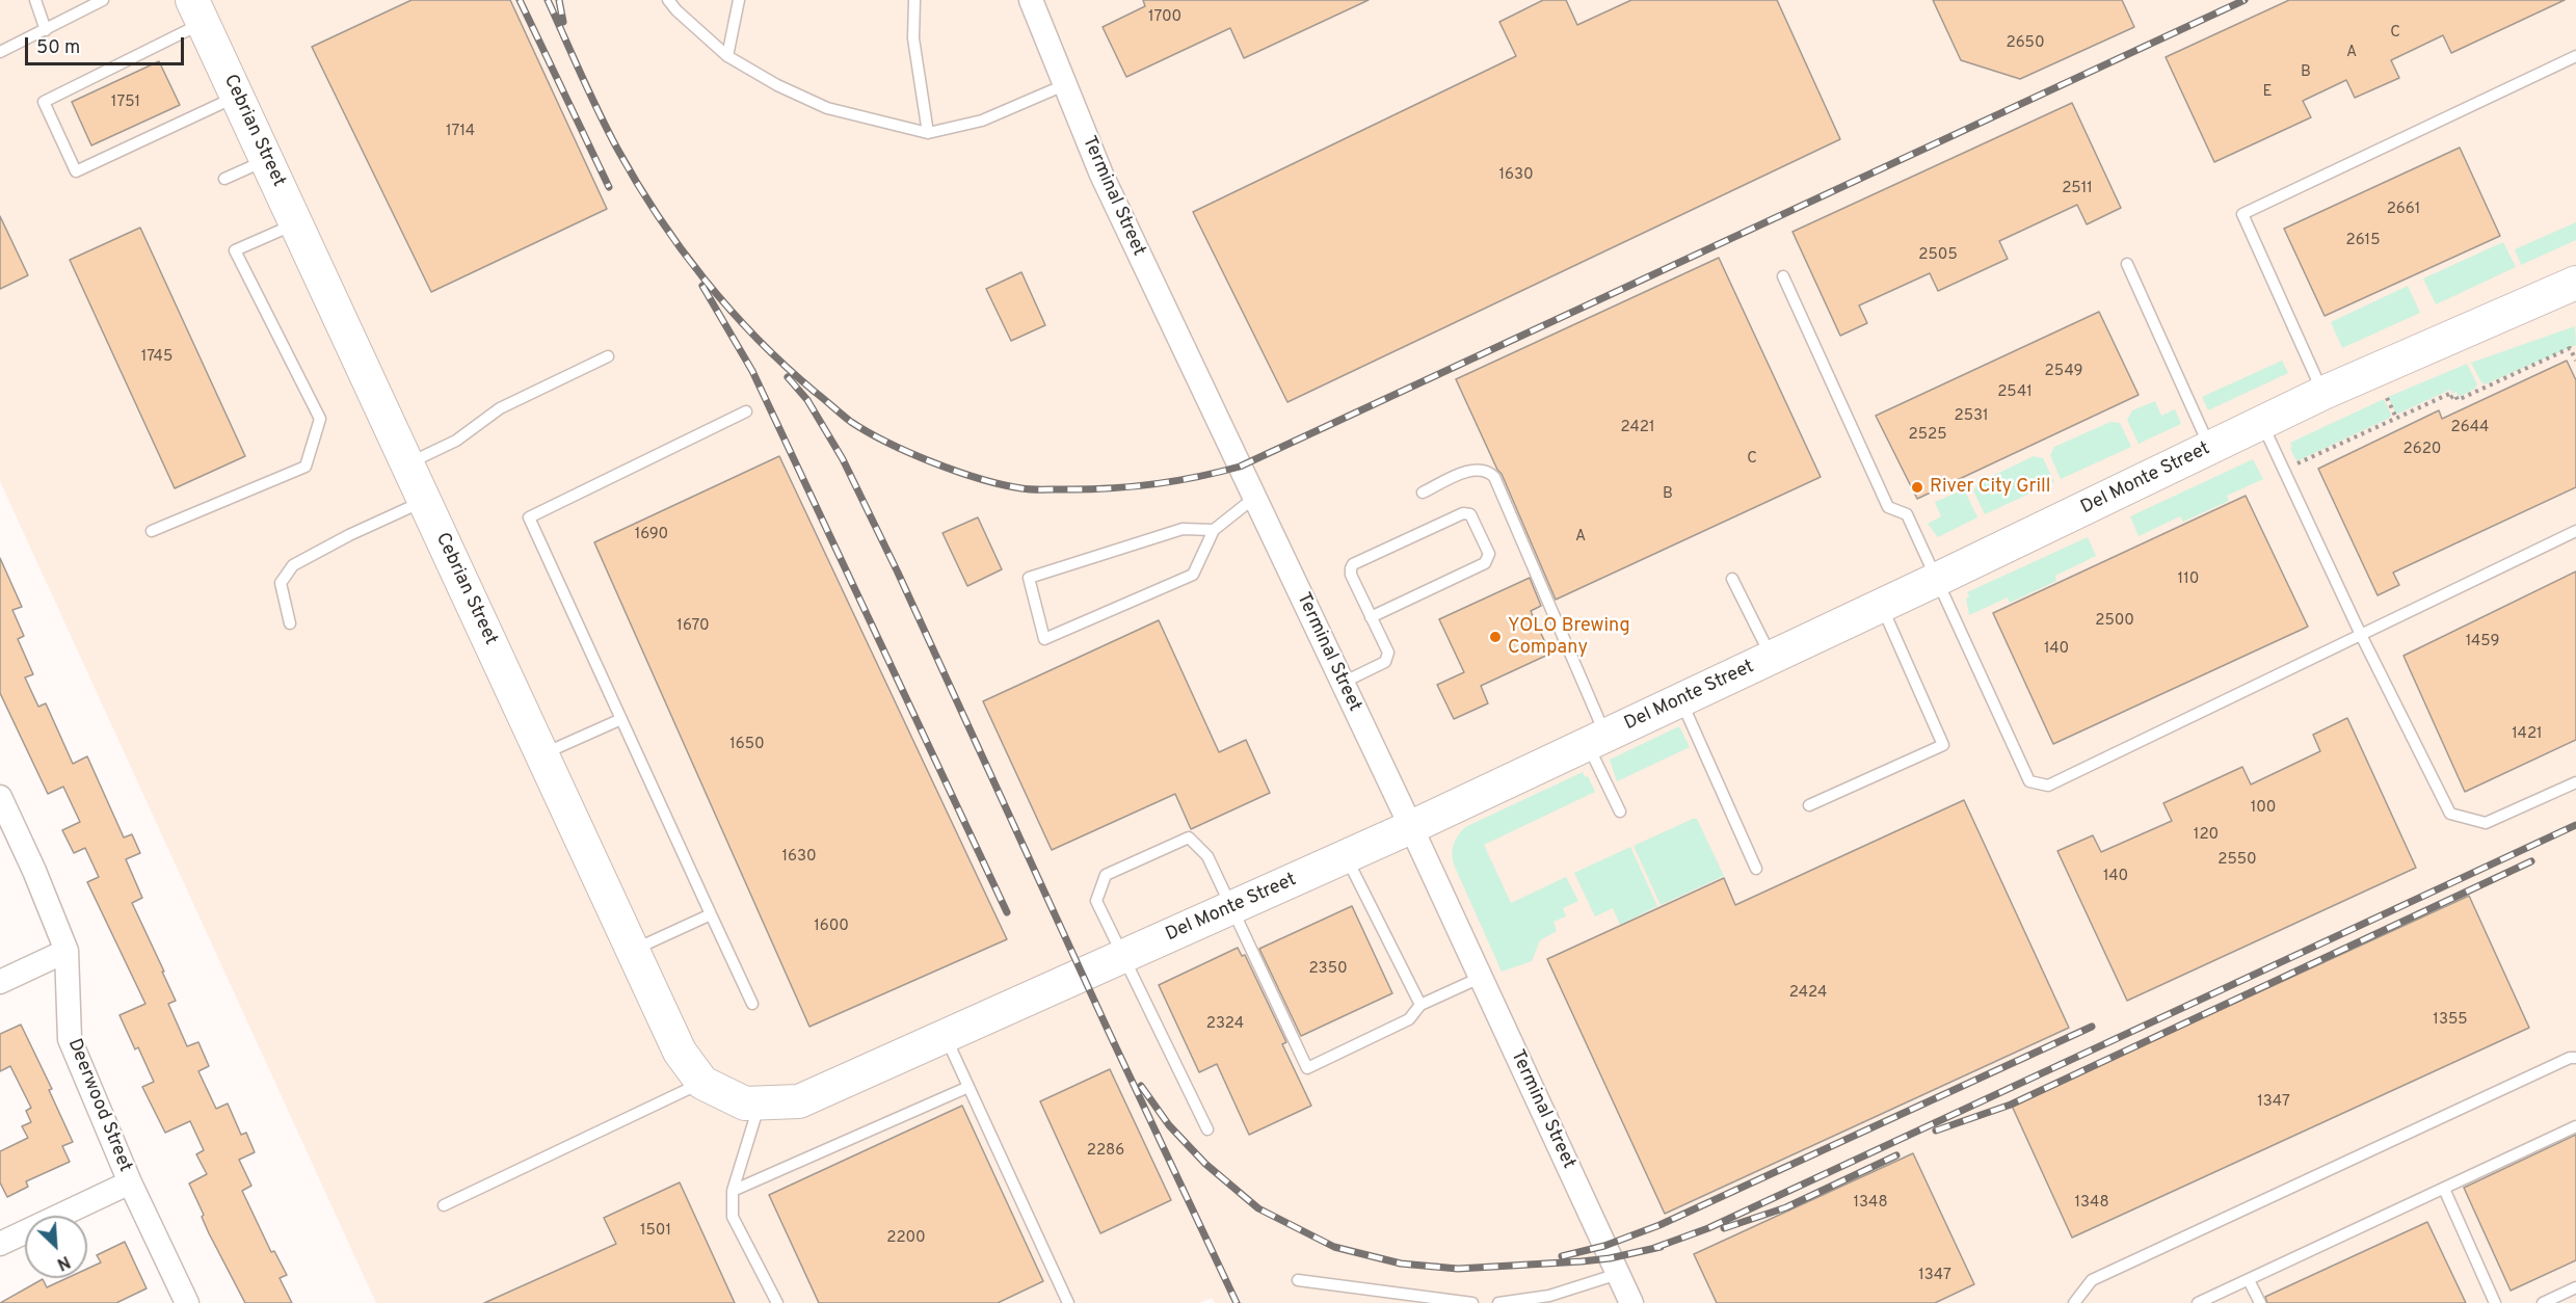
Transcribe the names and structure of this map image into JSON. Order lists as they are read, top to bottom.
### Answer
{
  "streets": {
    "street": [
      "Cebrian Street",
      "Terminal Street",
      "Del Monte Street",
      "Deerwood Street"
    ]
  },
  "crossings": [
    ["Cebrian Street", "Del Monte Street"],
    ["Terminal Street", "Del Monte Street"]
  ],
  "places": ["River City Grill", "YOLO Brewing Company"],
  "house_numbers": [
    "1700",
    "C",
    "2650",
    "A",
    "B",
    "E",
    "1751",
    "1714",
    "1630",
    "2511",
    "2661",
    "2615",
    "2505",
    "1745",
    "2549",
    "2541",
    "2531",
    "2421",
    "2644",
    "2525",
    "2620",
    "C",
    "B",
    "1690",
    "A",
    "110",
    "2500",
    "1670",
    "1459",
    "140",
    "1421",
    "1650",
    "100",
    "120",
    "1630",
    "2550",
    "140",
    "1600",
    "2350",
    "2424",
    "1355",
    "2324",
    "1347",
    "2286",
    "1348",
    "1348",
    "1501",
    "2200",
    "1347"
  ],
  "scale_bar": "50 m",
  "north": "bottom right"
}
